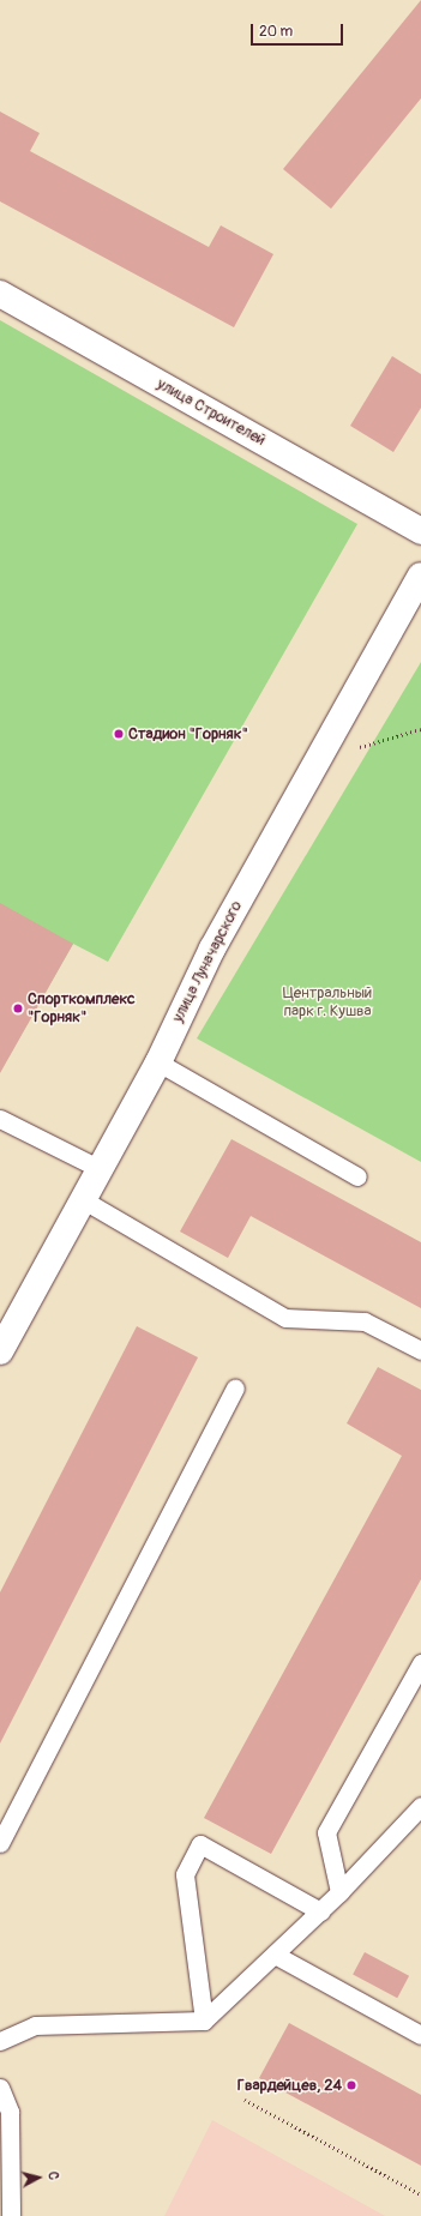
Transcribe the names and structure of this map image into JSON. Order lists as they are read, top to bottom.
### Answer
{
  "streets": {
    "main road": ["улица Строителей", "улица Луначарского"]
  },
  "parks": ["Центральный парк г. Кушва"],
  "places": ["Стадион \"Горняк\"", "Спорткомплекс \"Горняк\"", "Гвардейцев, 24"],
  "scale_bar": "20 m",
  "north": "right"
}
